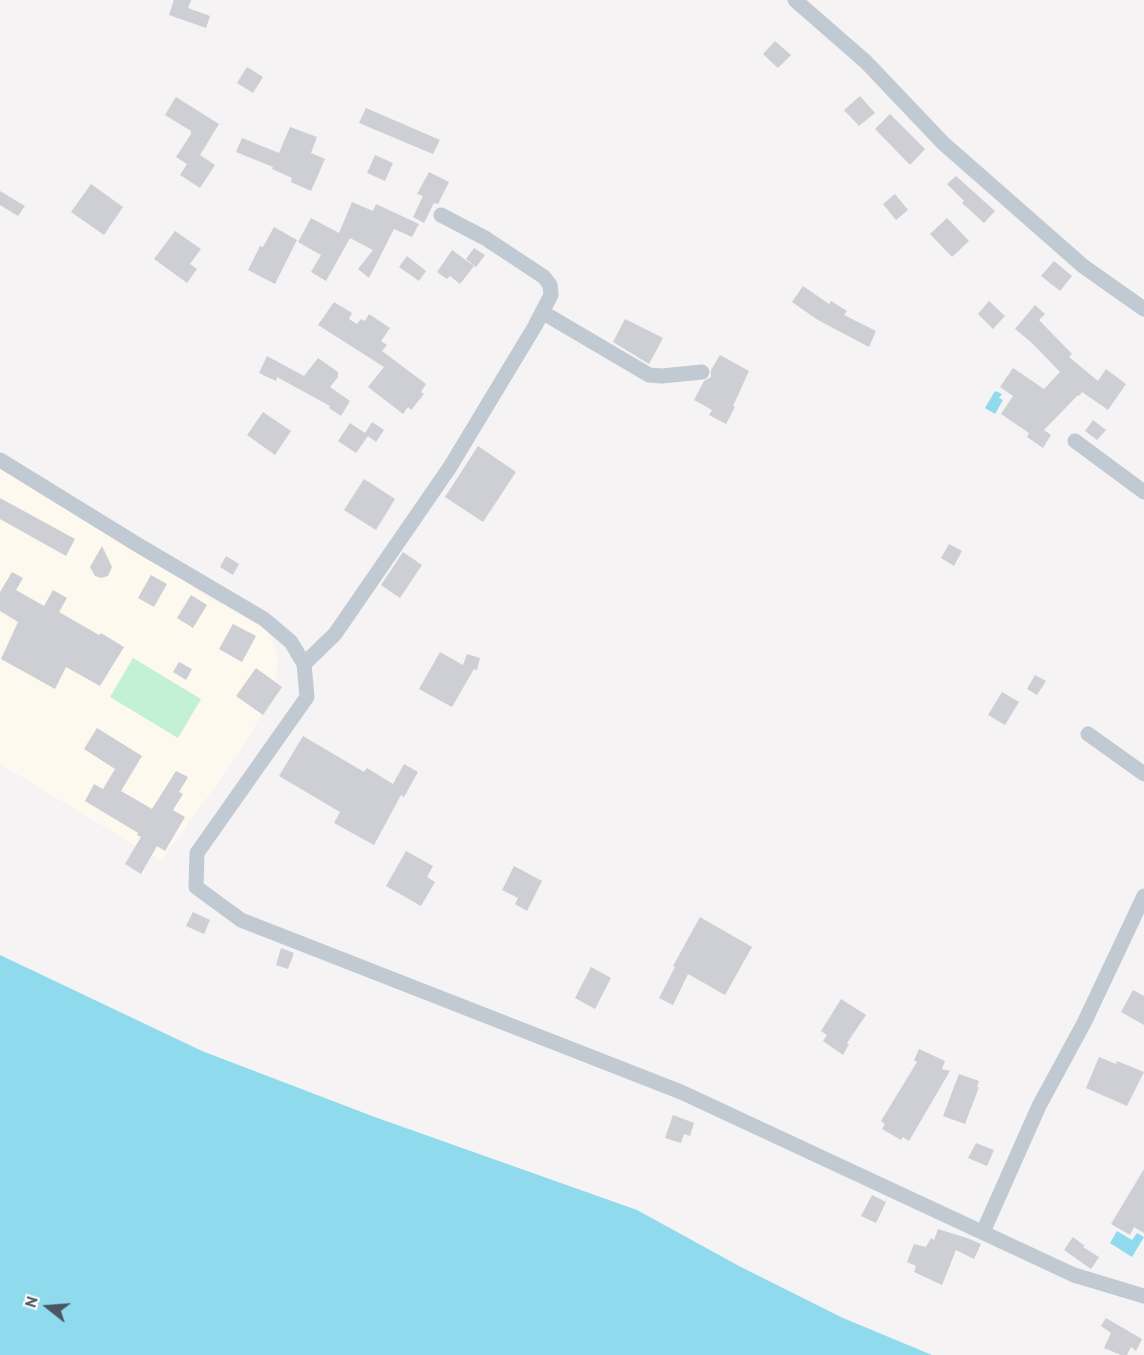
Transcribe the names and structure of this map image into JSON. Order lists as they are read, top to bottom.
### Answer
{
  "north": "left"
}
